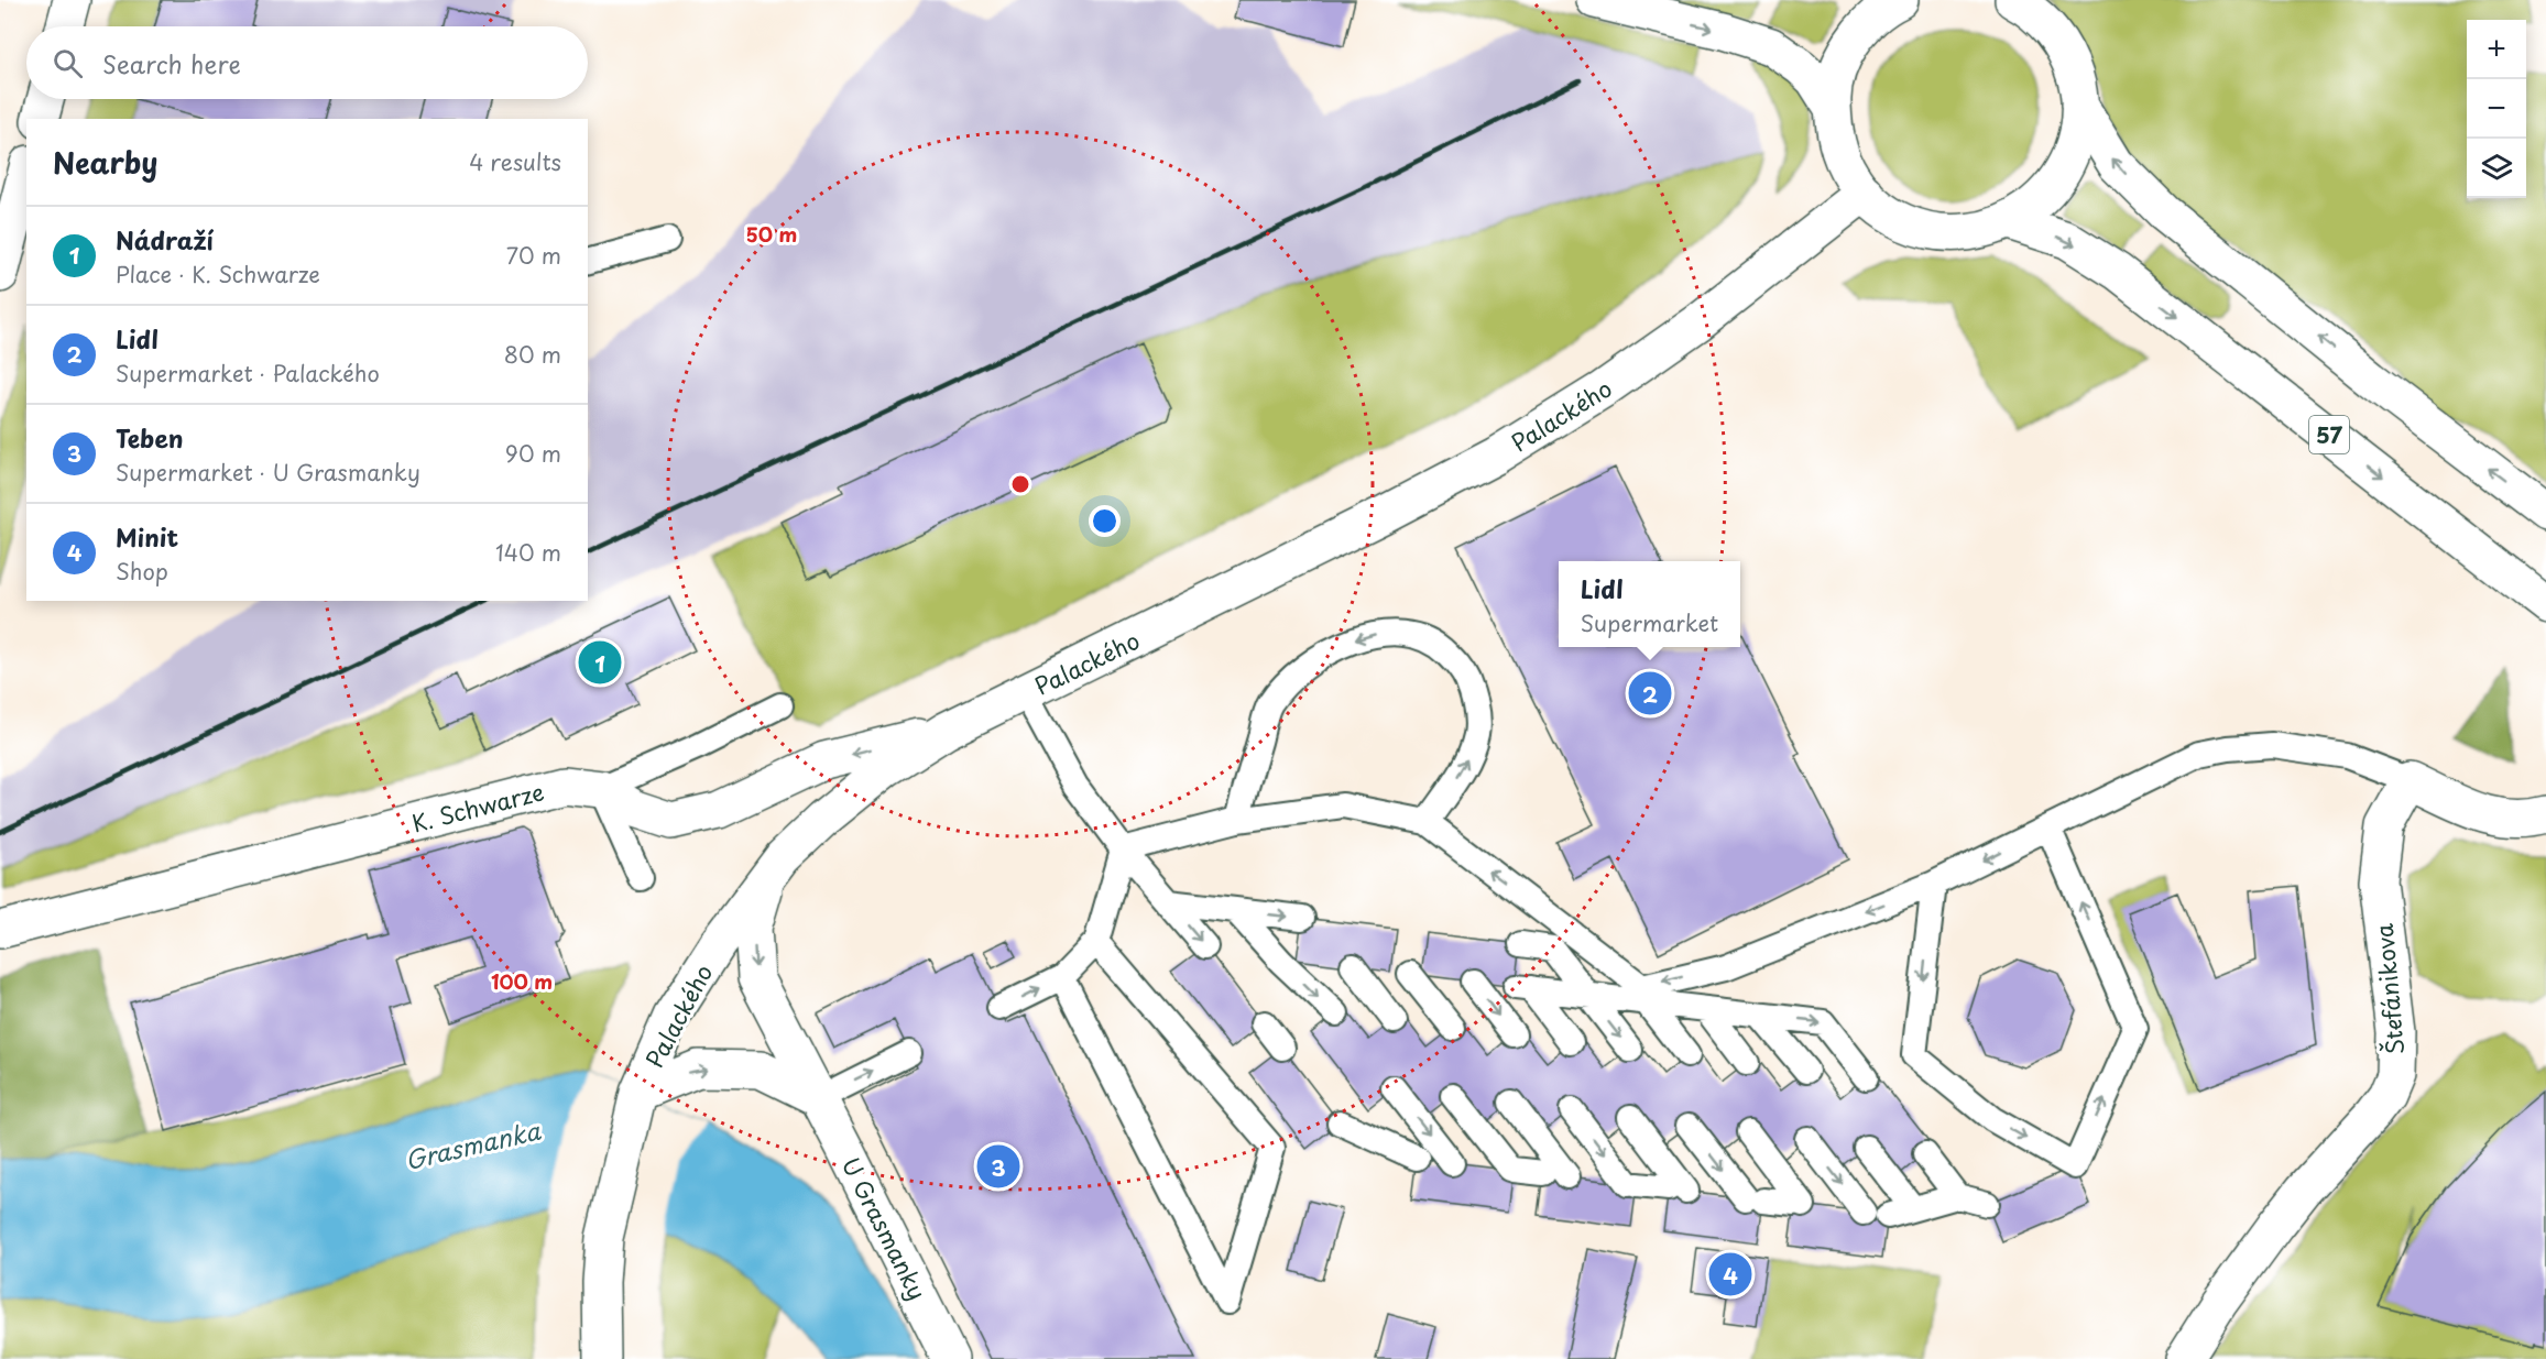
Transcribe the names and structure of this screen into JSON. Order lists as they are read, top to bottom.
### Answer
{
  "streets": {
    "street": [
      "Palackého",
      "57",
      "K. Schwarze",
      "Štefánikova",
      "U Grasmanky"
    ]
  },
  "crossings": [
    ["Palackého", "K. Schwarze"],
    ["Palackého", "U Grasmanky"]
  ],
  "one_way": ["U Grasmanky"],
  "water": ["Grasmanka"],
  "page": {
    "map_buttons": ["+", "−"],
    "search": "Search here",
    "heading": ["Nearby", "4 results"],
    "list": [
      {
        "mark": "1",
        "name": "Nádraží",
        "note": "Place · K. Schwarze",
        "value": "70 m"
      },
      {
        "mark": "2",
        "name": "Lidl",
        "note": "Supermarket · Palackého",
        "value": "80 m"
      },
      {
        "mark": "3",
        "name": "Teben",
        "note": "Supermarket · U Grasmanky",
        "value": "90 m"
      },
      {
        "mark": "4",
        "name": "Minit",
        "note": "Shop",
        "value": "140 m"
      }
    ],
    "popup": ["Lidl", "Supermarket"],
    "pins": [
      "1",
      "2",
      "3",
      "4"
    ]
  },
  "rings": ["50 m", "100 m"]
}
